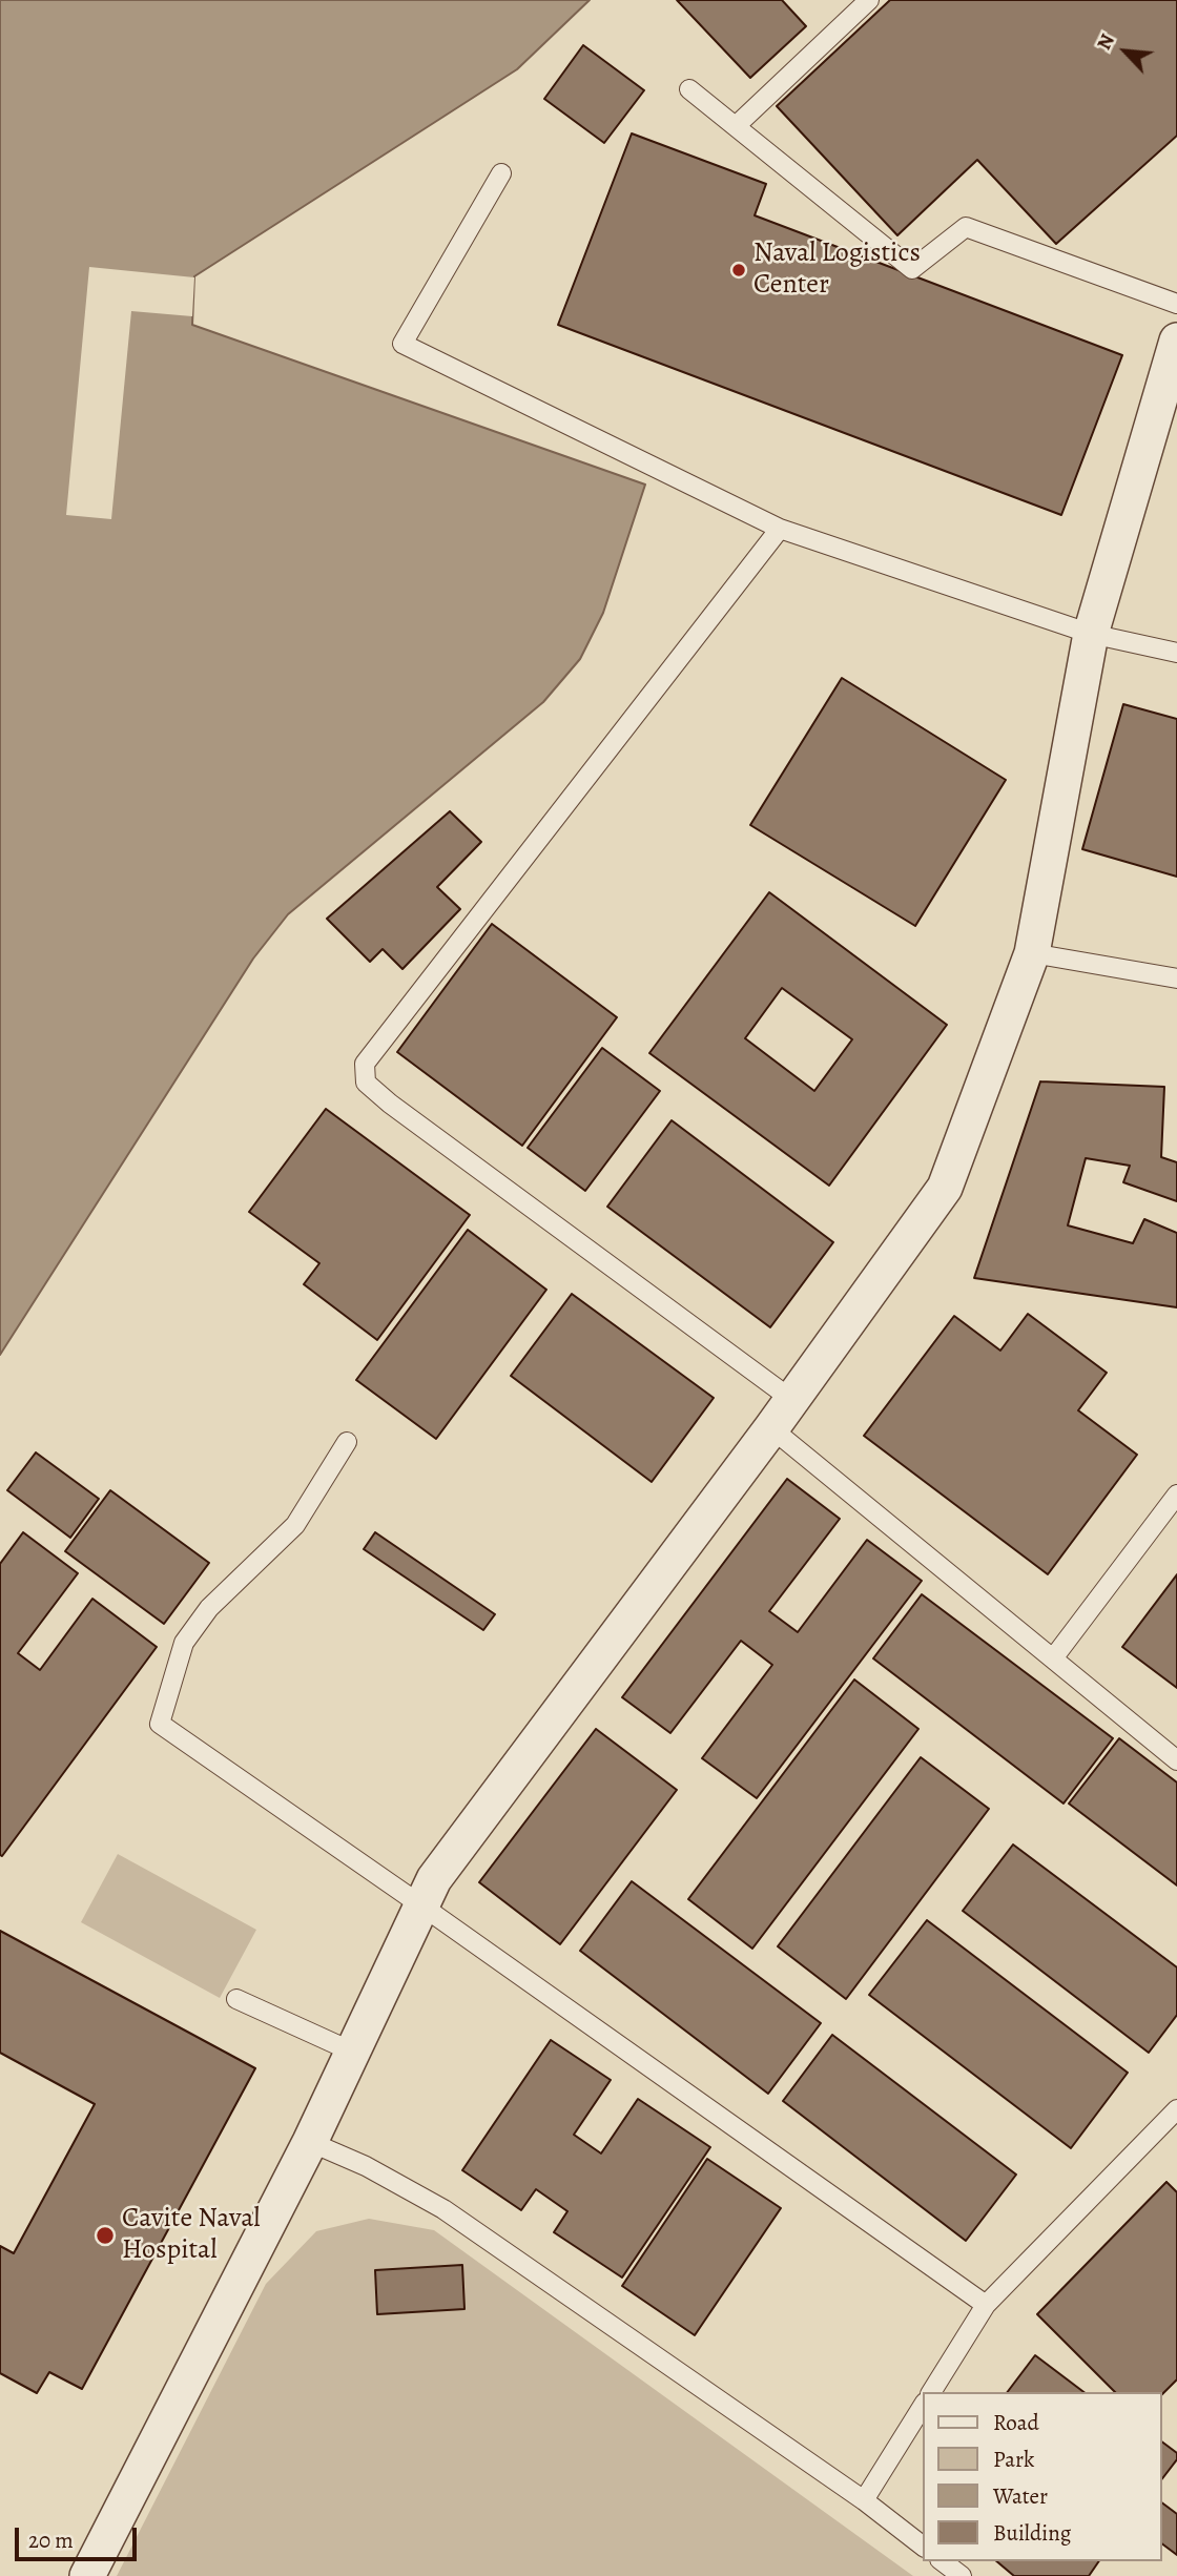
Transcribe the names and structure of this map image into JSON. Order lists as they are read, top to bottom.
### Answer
{
  "places": ["Naval Logistics Center", "Cavite Naval Hospital"],
  "legend": [
    "Road",
    "Park",
    "Water",
    "Building"
  ],
  "scale_bar": "20 m",
  "north": "top left"
}
